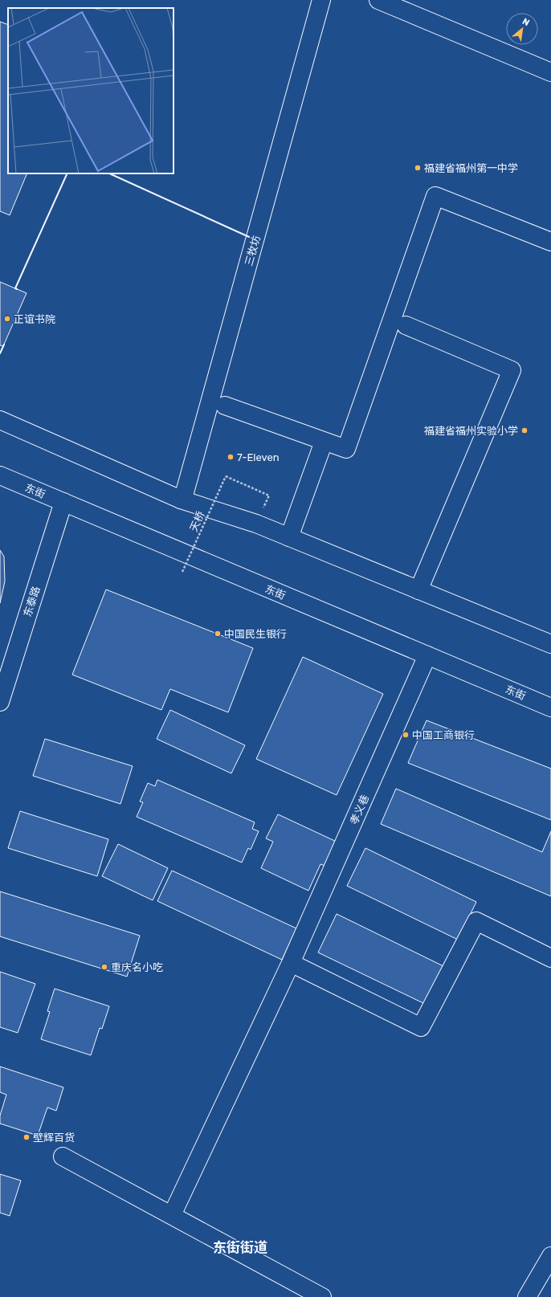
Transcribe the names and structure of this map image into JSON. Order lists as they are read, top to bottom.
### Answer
{
  "streets": {
    "main road": [
      "三牧坊",
      "东街",
      "东泰路",
      "孝义巷"
    ],
    "path": ["天桥"]
  },
  "crossings": [
    ["东街", "东泰路"],
    ["东街", "孝义巷"]
  ],
  "districts": ["东街街道"],
  "places": [
    "福建省福州第一中学",
    "正谊书院",
    "福建省福州实验小学",
    "7-Eleven",
    "中国民生银行",
    "中国工商银行",
    "重庆名小吃",
    "壁辉百货"
  ],
  "north": "top right"
}
